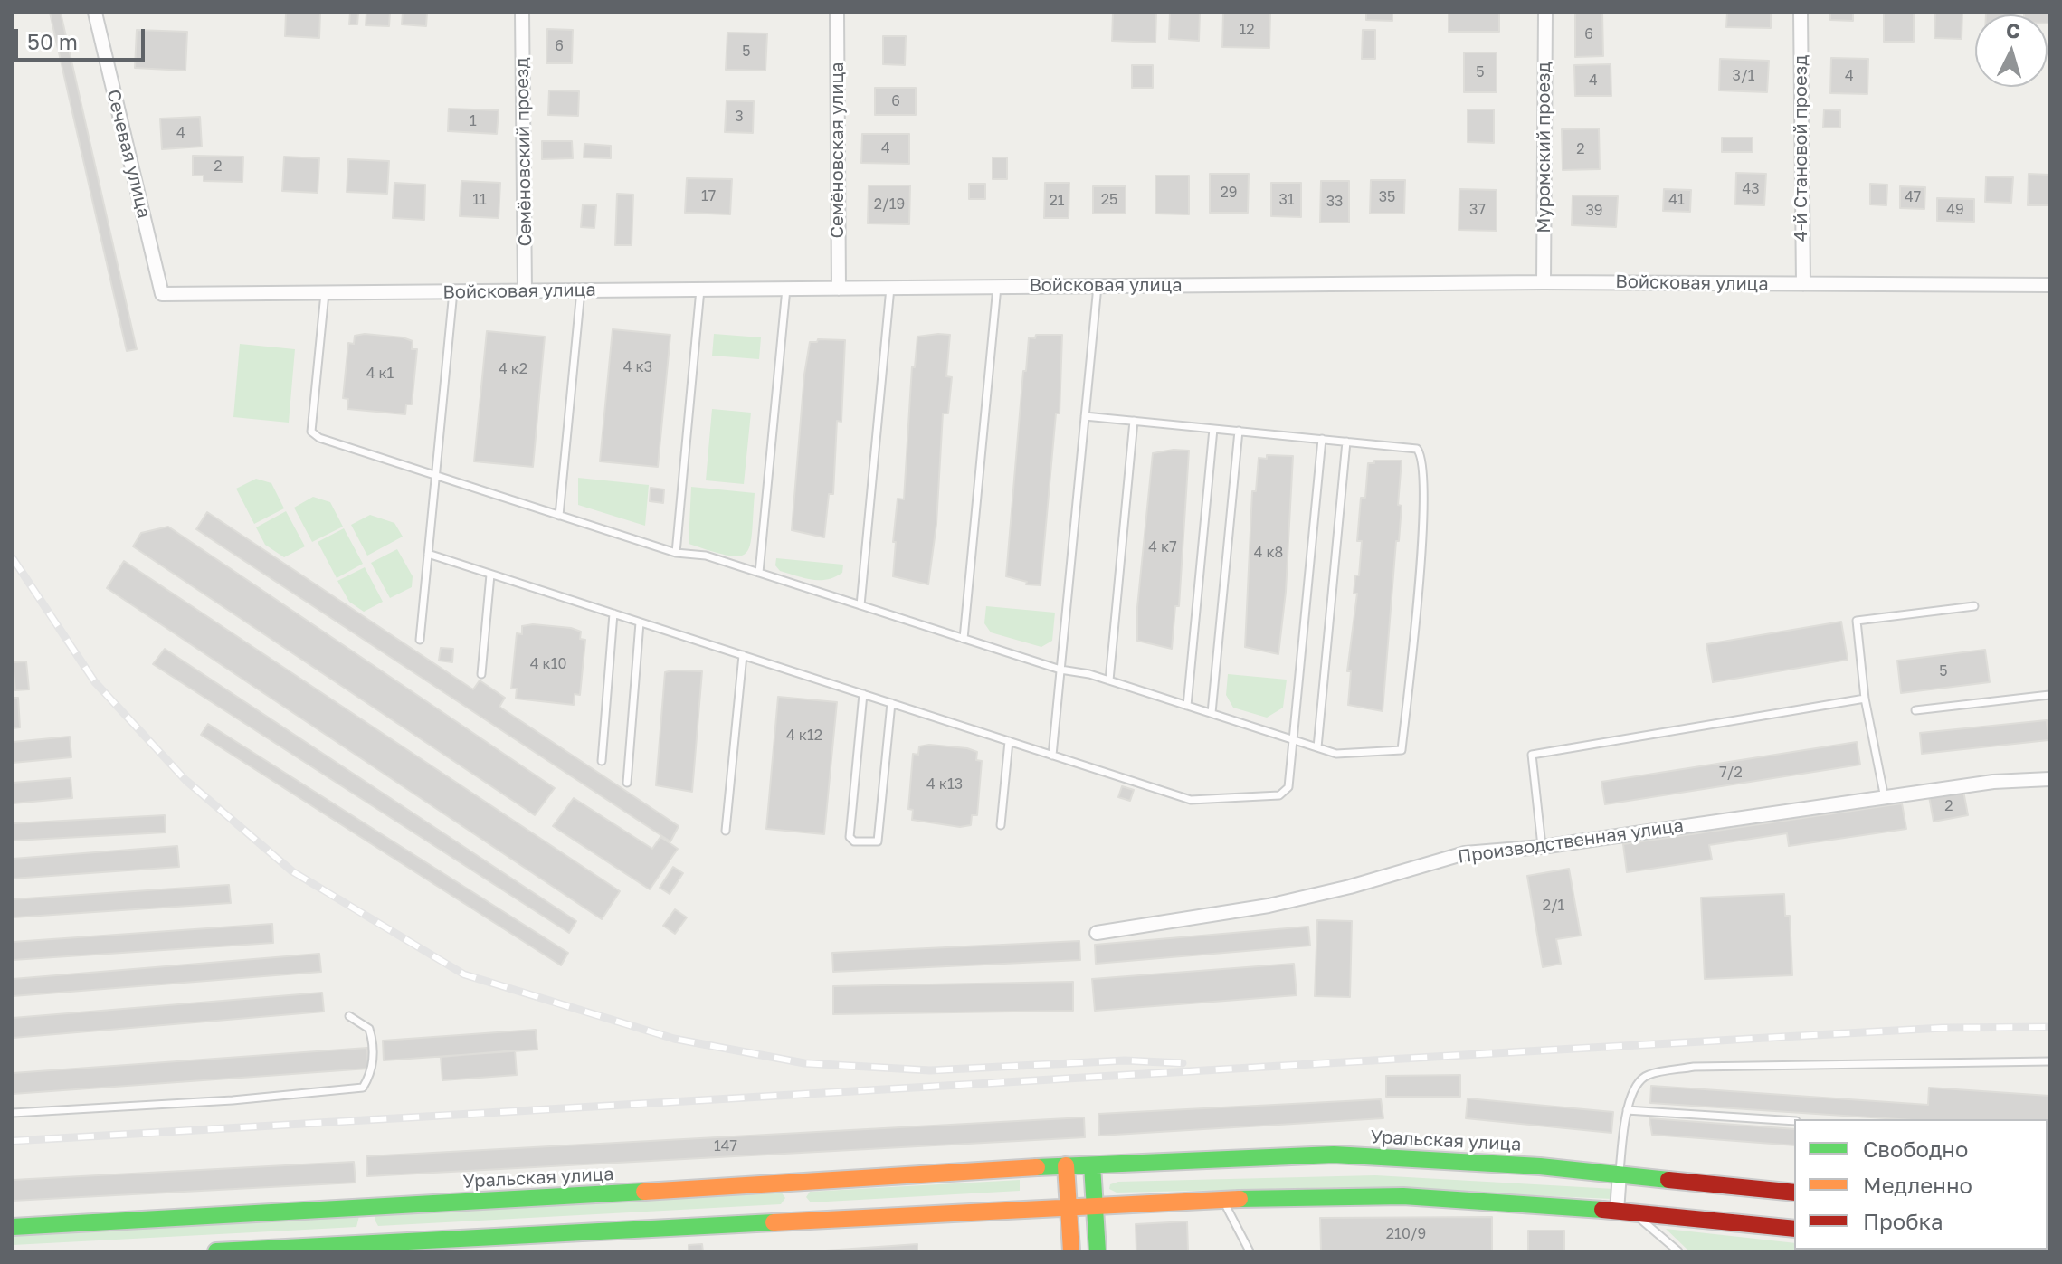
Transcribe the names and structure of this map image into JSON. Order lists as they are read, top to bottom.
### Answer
{
  "streets": {
    "main road": ["Уральская улица"],
    "street": [
      "Муромский проезд",
      "4-й Становой проезд",
      "Семёновская улица",
      "Семёновский проезд",
      "Сечевая улица",
      "Войсковая улица",
      "Производственная улица"
    ]
  },
  "crossings": [
    ["Муромский проезд", "Войсковая улица"],
    ["4-й Становой проезд", "Войсковая улица"],
    ["Семёновская улица", "Войсковая улица"],
    ["Семёновский проезд", "Войсковая улица"],
    ["Сечевая улица", "Войсковая улица"]
  ],
  "house_numbers": [
    "12",
    "6",
    "6",
    "5",
    "5",
    "3/1",
    "4",
    "4",
    "6",
    "3",
    "1",
    "4",
    "4",
    "2",
    "2",
    "43",
    "29",
    "17",
    "35",
    "47",
    "11",
    "25",
    "31",
    "41",
    "21",
    "33",
    "2/19",
    "37",
    "49",
    "39",
    "4 к3",
    "4 к2",
    "4 к1",
    "4 к7",
    "4 к8",
    "4 к10",
    "5",
    "4 к12",
    "7/2",
    "4 к13",
    "2",
    "2/1",
    "147",
    "210/9"
  ],
  "legend": ["Свободно", "Медленно", "Пробка"],
  "scale_bar": "50 m",
  "north": "top"
}
